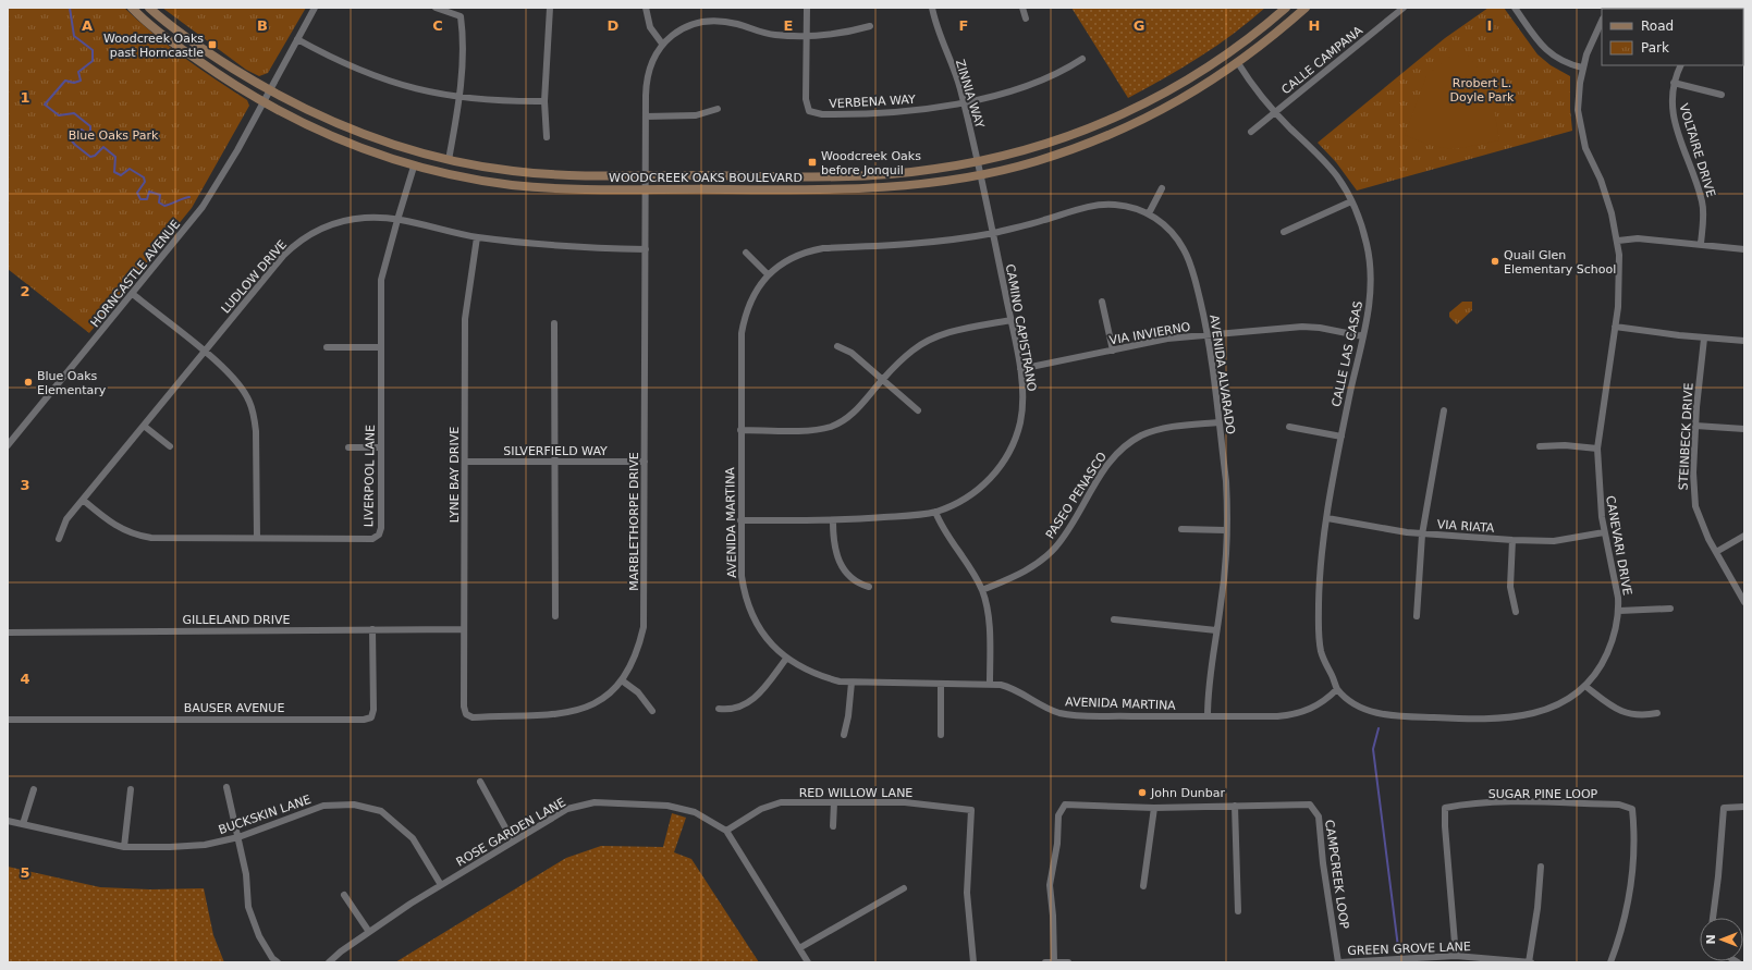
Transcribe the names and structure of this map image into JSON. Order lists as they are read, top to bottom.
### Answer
{
  "streets": {
    "main road": ["WOODCREEK OAKS BOULEVARD"],
    "street": [
      "CALLE CAMPANA",
      "ZINNIA WAY",
      "VERBENA WAY",
      "VOLTAIRE DRIVE",
      "HORNCASTLE AVENUE",
      "LUDLOW DRIVE",
      "CAMINO CAPISTRANO",
      "VIA INVIERNO",
      "CALLE LAS CASAS",
      "AVENIDA ALVARADO",
      "STEINBECK DRIVE",
      "SILVERFIELD WAY",
      "LYNE BAY DRIVE",
      "LIVERPOOL LANE",
      "PASEO PENASCO",
      "MARBLETHORPE DRIVE",
      "AVENIDA MARTINA",
      "VIA RIATA",
      "CANEVARI DRIVE",
      "GILLELAND DRIVE",
      "BAUSER AVENUE",
      "RED WILLOW LANE",
      "SUGAR PINE LOOP",
      "BUCKSKIN LANE",
      "ROSE GARDEN LANE",
      "CAMPCREEK LOOP",
      "GREEN GROVE LANE"
    ]
  },
  "crossings": [
    ["CALLE CAMPANA", "CALLE LAS CASAS"],
    ["ZINNIA WAY", "VERBENA WAY"],
    ["ZINNIA WAY", "WOODCREEK OAKS BOULEVARD"],
    ["ZINNIA WAY", "CAMINO CAPISTRANO"],
    ["WOODCREEK OAKS BOULEVARD", "HORNCASTLE AVENUE"],
    ["WOODCREEK OAKS BOULEVARD", "CAMINO CAPISTRANO"],
    ["WOODCREEK OAKS BOULEVARD", "CALLE LAS CASAS"],
    ["WOODCREEK OAKS BOULEVARD", "LIVERPOOL LANE"],
    ["WOODCREEK OAKS BOULEVARD", "MARBLETHORPE DRIVE"],
    ["LUDLOW DRIVE", "LYNE BAY DRIVE"],
    ["LUDLOW DRIVE", "LIVERPOOL LANE"],
    ["LUDLOW DRIVE", "MARBLETHORPE DRIVE"],
    ["CAMINO CAPISTRANO", "VIA INVIERNO"],
    ["CAMINO CAPISTRANO", "AVENIDA ALVARADO"],
    ["CAMINO CAPISTRANO", "AVENIDA MARTINA"],
    ["VIA INVIERNO", "CALLE LAS CASAS"],
    ["VIA INVIERNO", "AVENIDA ALVARADO"],
    ["CALLE LAS CASAS", "AVENIDA MARTINA"],
    ["CALLE LAS CASAS", "VIA RIATA"],
    ["CALLE LAS CASAS", "CANEVARI DRIVE"],
    ["AVENIDA ALVARADO", "PASEO PENASCO"],
    ["AVENIDA ALVARADO", "AVENIDA MARTINA"],
    ["SILVERFIELD WAY", "LYNE BAY DRIVE"],
    ["SILVERFIELD WAY", "MARBLETHORPE DRIVE"],
    ["LYNE BAY DRIVE", "MARBLETHORPE DRIVE"],
    ["LYNE BAY DRIVE", "GILLELAND DRIVE"],
    ["AVENIDA MARTINA", "CANEVARI DRIVE"],
    ["VIA RIATA", "CANEVARI DRIVE"],
    ["GILLELAND DRIVE", "BAUSER AVENUE"],
    ["RED WILLOW LANE", "ROSE GARDEN LANE"],
    ["SUGAR PINE LOOP", "GREEN GROVE LANE"],
    ["BUCKSKIN LANE", "ROSE GARDEN LANE"],
    ["CAMPCREEK LOOP", "GREEN GROVE LANE"]
  ],
  "parks": ["Rrobert L. Doyle Park", "Blue Oaks Park"],
  "places": {
    "transit": ["Woodcreek Oaks past Horncastle", "Woodcreek Oaks before Jonquil"],
    "other": ["Quail Glen Elementary School", "Blue Oaks Elementary", "John Dunbar"]
  },
  "legend": ["Road", "Park"],
  "north": "left",
  "grid": {
    "columns": [
      "A",
      "B",
      "C",
      "D",
      "E",
      "F",
      "G",
      "H",
      "I"
    ],
    "rows": [
      "1",
      "2",
      "3",
      "4",
      "5"
    ]
  }
}
